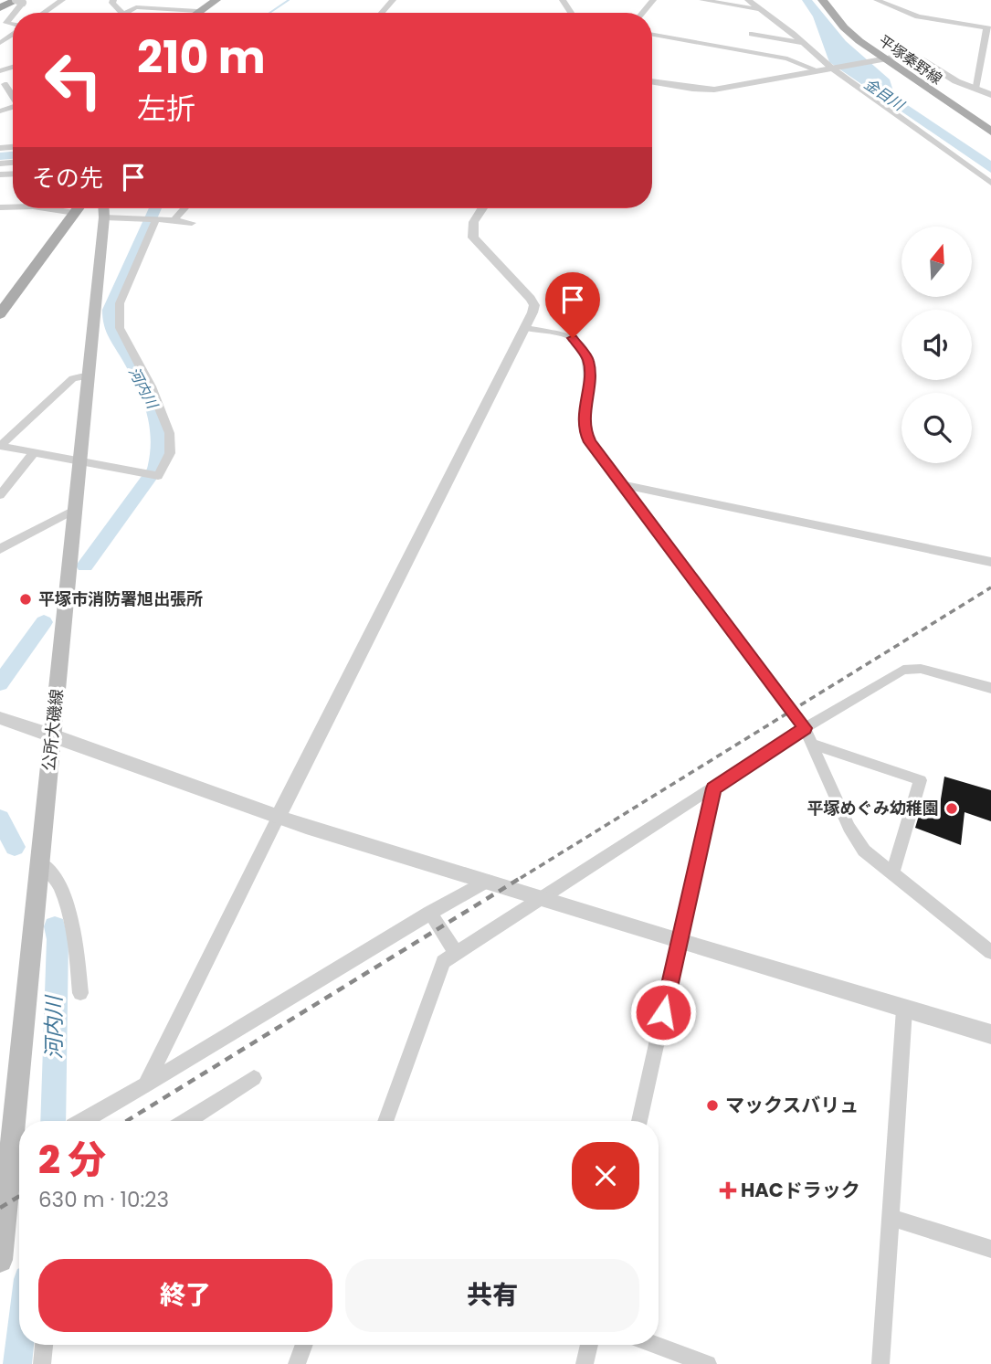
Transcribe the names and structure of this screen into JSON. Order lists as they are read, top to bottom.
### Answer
{
  "streets": {
    "main road": ["平塚秦野線", "公所大磯線"]
  },
  "water": ["金目川", "河内川"],
  "places": {
    "other": ["平塚市消防署旭出張所", "平塚めぐみ幼稚園", "マックスバリュ"],
    "health": ["HACドラック"]
  },
  "north": "top",
  "page": {
    "turn": ["210 m", "左折"],
    "then": "その先",
    "heading": ["2 分", "630 m · 10:23"],
    "buttons": ["終了", "共有"]
  }
}
